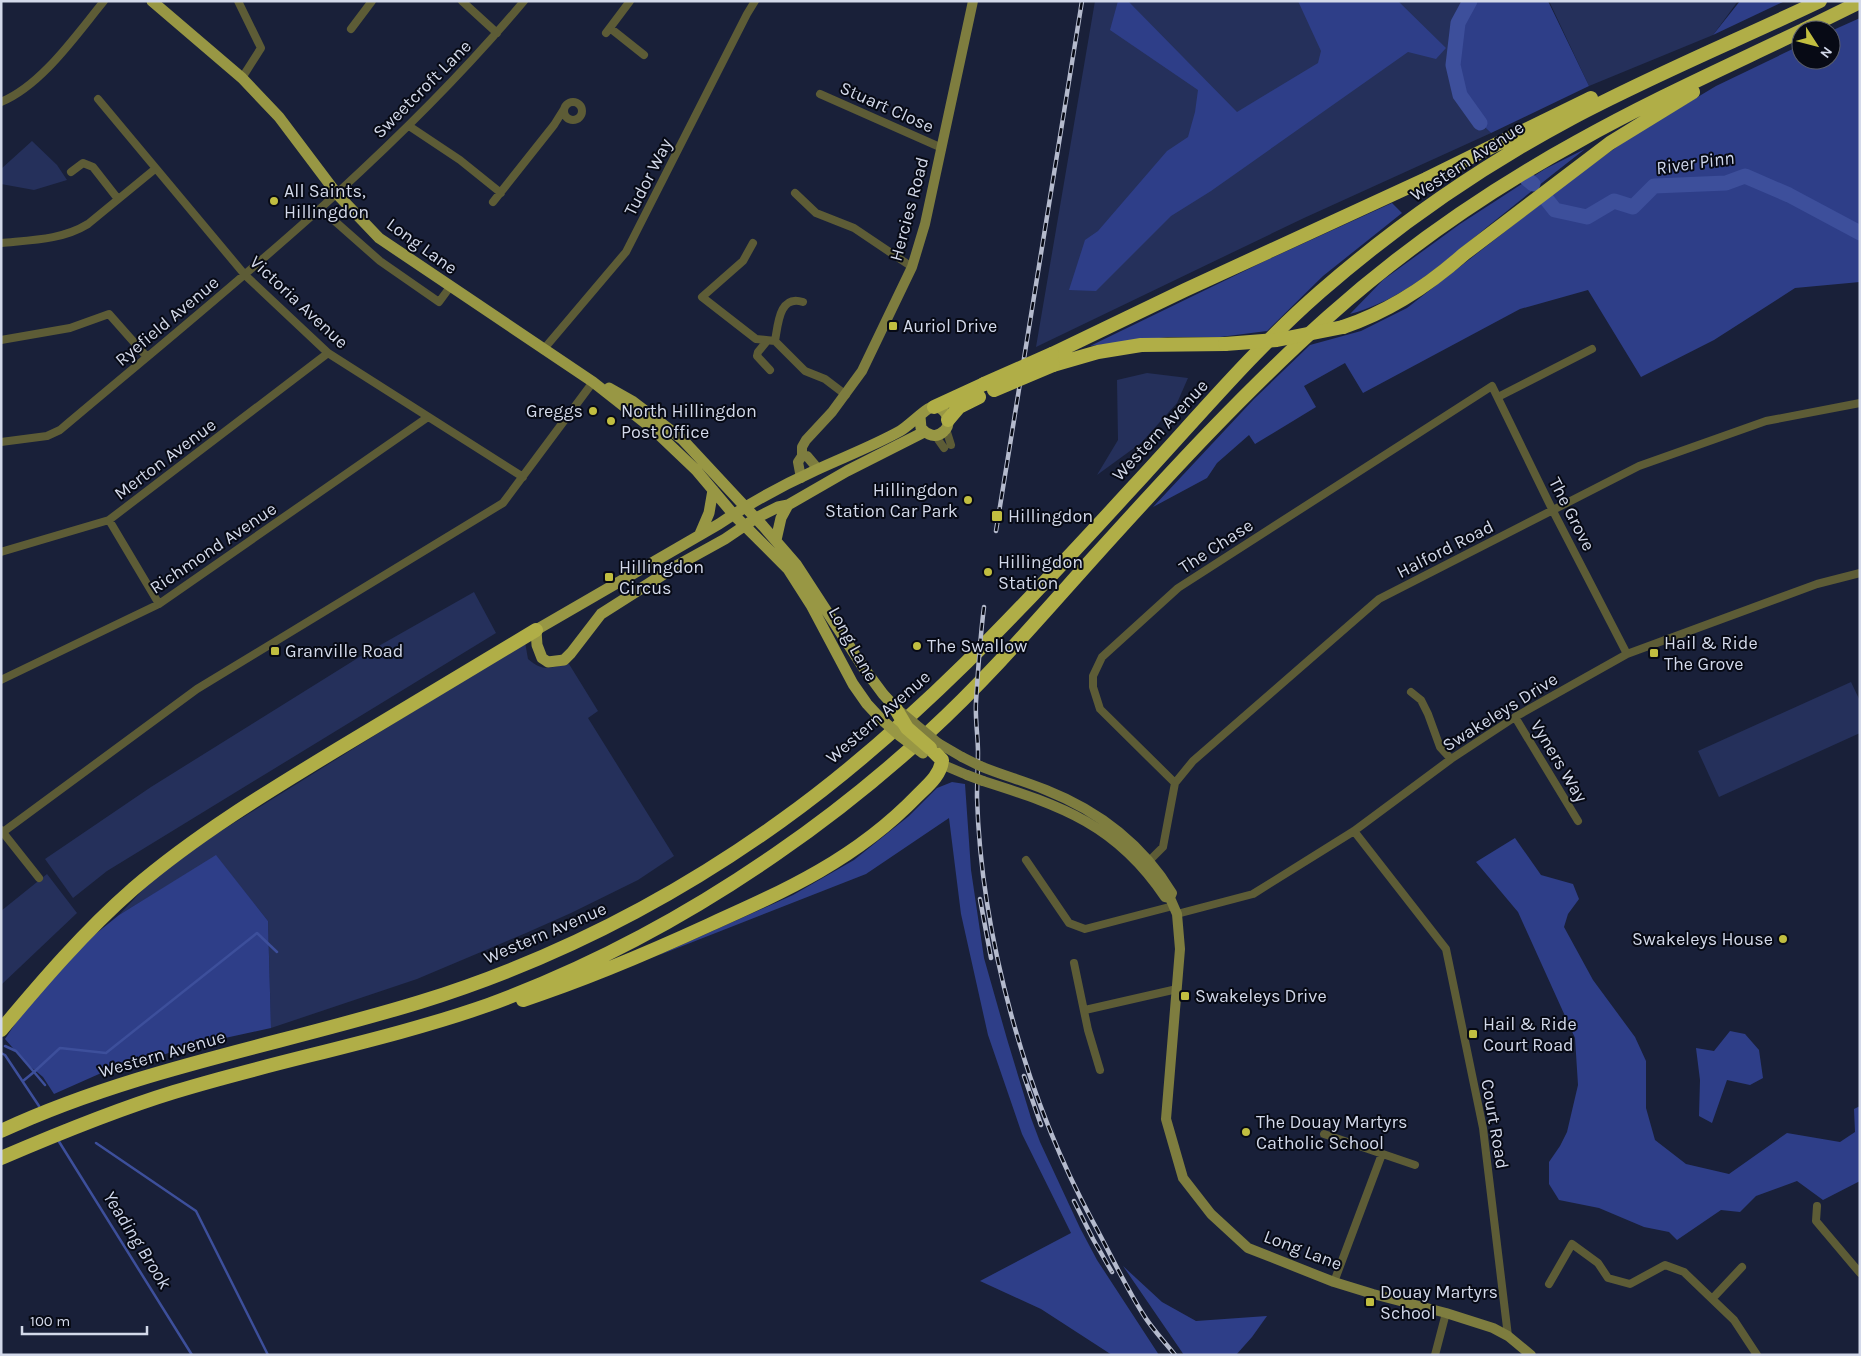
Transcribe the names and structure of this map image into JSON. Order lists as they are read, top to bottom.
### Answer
{
  "streets": {
    "highway": ["Western Avenue"],
    "main road": ["Hercies Road", "Long Lane"],
    "street": [
      "Sweetcroft Lane",
      "Stuart Close",
      "Tudor Way",
      "Victoria Avenue",
      "Ryefield Avenue",
      "Merton Avenue",
      "The Grove",
      "The Chase",
      "Richmond Avenue",
      "Halford Road",
      "Swakeleys Drive",
      "Vyners Way",
      "Court Road"
    ]
  },
  "crossings": [
    ["Sweetcroft Lane", "Long Lane"],
    ["Sweetcroft Lane", "Ryefield Avenue"],
    ["Stuart Close", "Hercies Road"],
    ["Tudor Way", "Long Lane"],
    ["Long Lane", "Ryefield Avenue"],
    ["Long Lane", "Halford Road"],
    ["Long Lane", "Swakeleys Drive"],
    ["Long Lane", "Court Road"],
    ["Victoria Avenue", "Ryefield Avenue"],
    ["Victoria Avenue", "Merton Avenue"],
    ["Victoria Avenue", "Richmond Avenue"],
    ["The Grove", "The Chase"],
    ["The Grove", "Halford Road"],
    ["The Grove", "Swakeleys Drive"],
    ["The Chase", "Halford Road"],
    ["Swakeleys Drive", "Vyners Way"],
    ["Swakeleys Drive", "Court Road"]
  ],
  "water": ["River Pinn", "Yeading Brook"],
  "places": {
    "other": [
      "All Saints, Hillingdon",
      "Greggs",
      "North Hillingdon Post Office",
      "Hillingdon Station Car Park",
      "Hillingdon Station",
      "The Swallow",
      "Swakeleys House",
      "The Douay Martyrs Catholic School"
    ],
    "transit": [
      "Auriol Drive",
      "Hillingdon",
      "Hillingdon Circus",
      "Granville Road",
      "Hail & Ride The Grove",
      "Swakeleys Drive",
      "Hail & Ride Court Road",
      "Douay Martyrs School"
    ]
  },
  "scale_bar": "100 m",
  "north": "bottom right"
}
